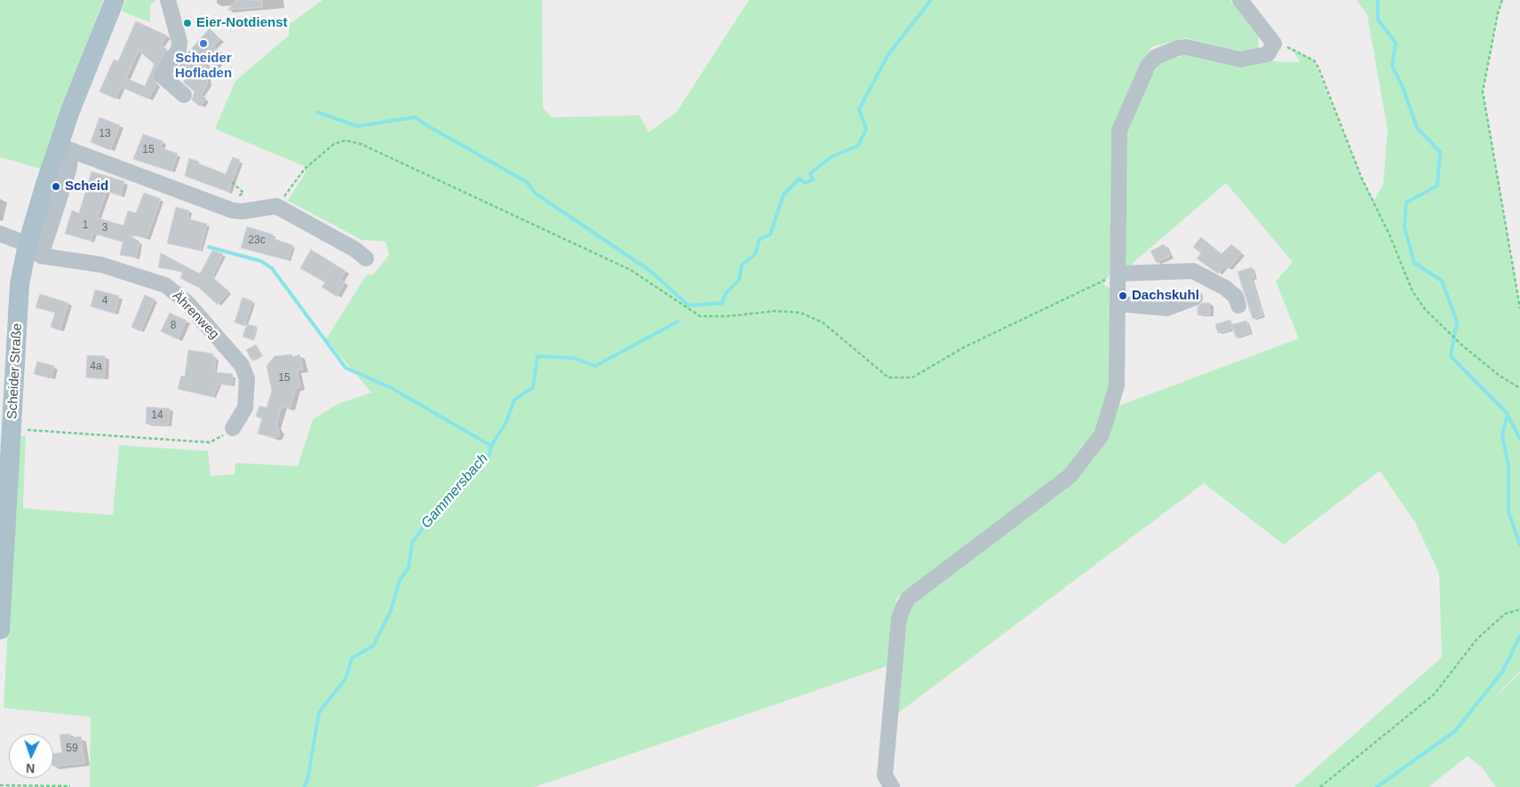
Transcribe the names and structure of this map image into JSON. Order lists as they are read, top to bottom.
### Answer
{
  "streets": {
    "main road": ["Scheider Straße"],
    "street": ["Ährenweg"]
  },
  "crossings": [
    ["Ährenweg", "Scheider Straße"]
  ],
  "water": ["Gammersbach"],
  "places": [
    "Eier-Notdienst",
    "Scheider Hofladen",
    "Scheid",
    "Dachskuhl"
  ],
  "house_numbers": [
    "13",
    "15",
    "1",
    "3",
    "23c",
    "4",
    "8",
    "4a",
    "15",
    "14",
    "59"
  ],
  "north": "bottom"
}
